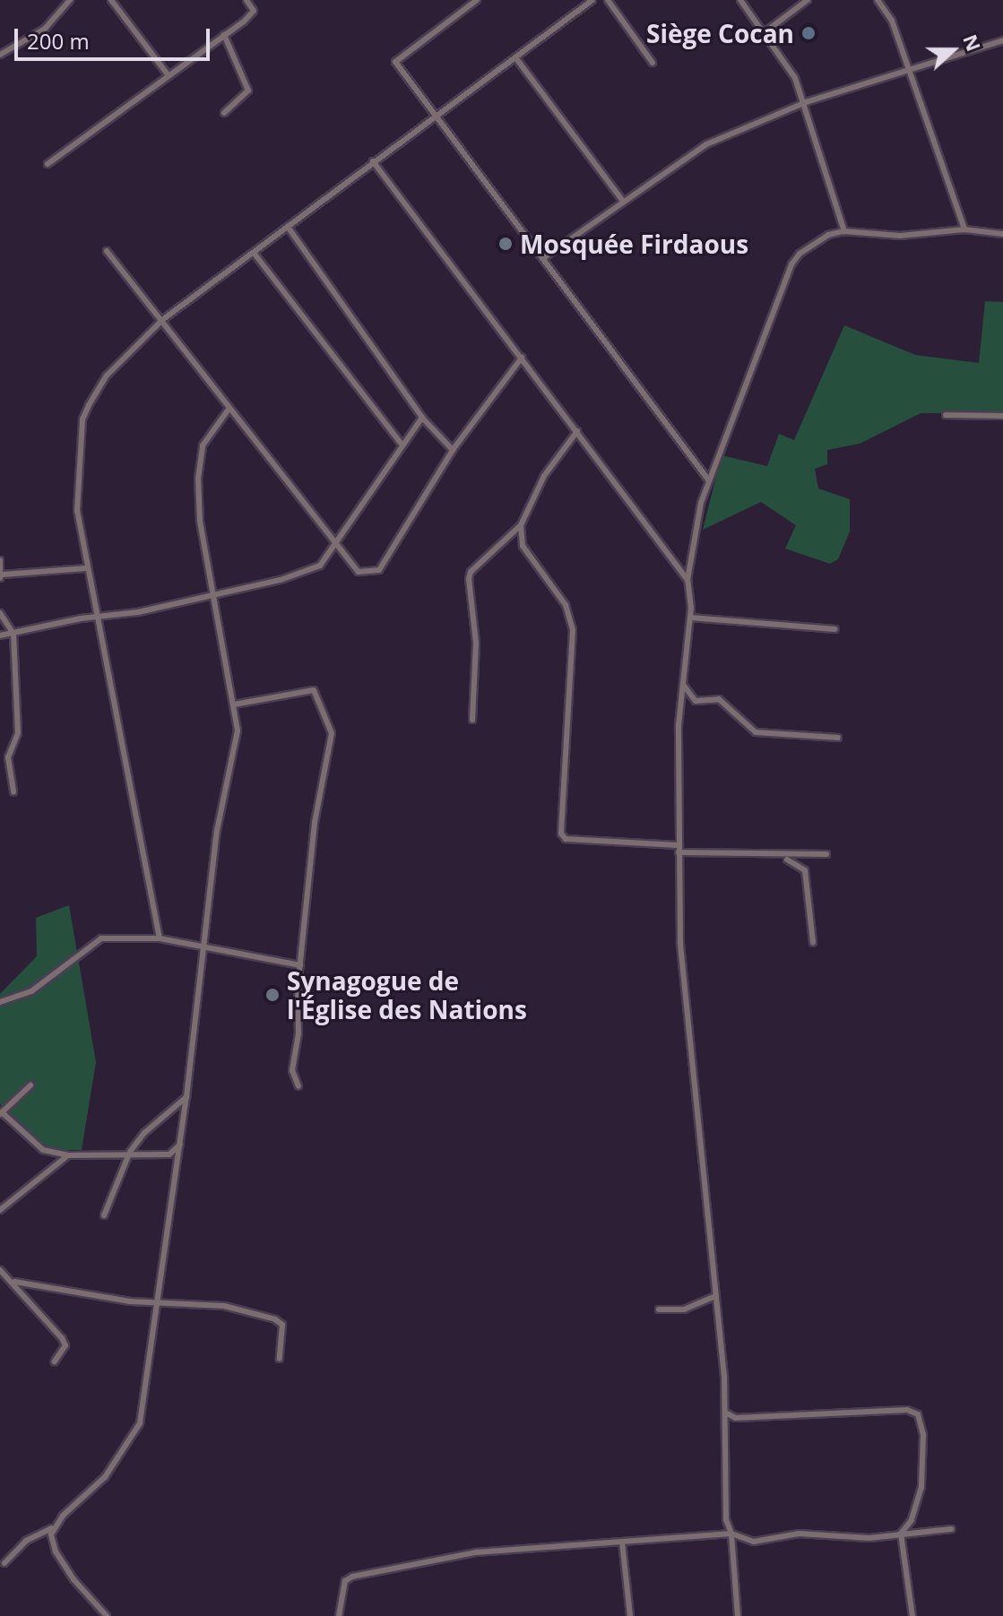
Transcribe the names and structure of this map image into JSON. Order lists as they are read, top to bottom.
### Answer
{
  "places": ["Siège Cocan", "Mosquée Firdaous", "Synagogue de l'Église des Nations"],
  "scale_bar": "200 m",
  "north": "right"
}
